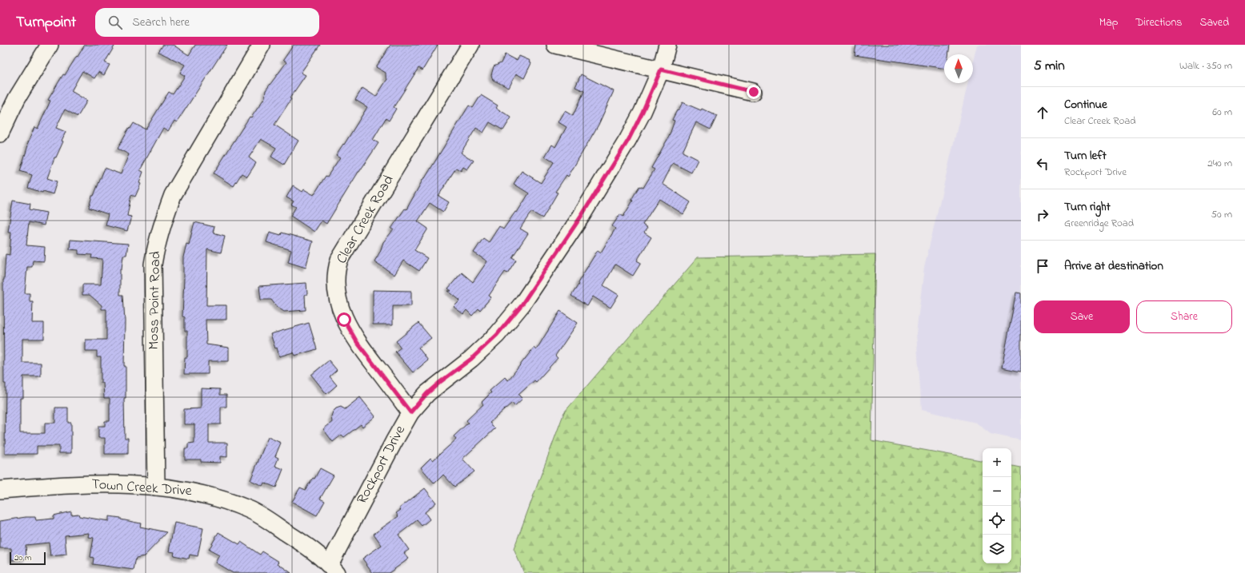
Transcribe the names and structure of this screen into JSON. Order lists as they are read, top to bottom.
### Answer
{
  "streets": {
    "street": [
      "Clear Creek Road",
      "Moss Point Road",
      "Rockport Drive",
      "Town Creek Drive"
    ]
  },
  "crossings": [
    ["Clear Creek Road", "Rockport Drive"],
    ["Moss Point Road", "Town Creek Drive"],
    ["Rockport Drive", "Town Creek Drive"]
  ],
  "scale_bar": "20 m",
  "north": "top",
  "page": {
    "header": "Turnpoint",
    "search": "Search here",
    "nav": ["Map", "Directions", "Saved"],
    "heading": ["5 min", "Walk · 350 m"],
    "list": [
      ["Continue", "Clear Creek Road", "60 m"],
      ["Turn left", "Rockport Drive", "240 m"],
      ["Turn right", "Greenridge Road", "50 m"],
      "Arrive at destination"
    ],
    "buttons": ["Save", "Share"],
    "map_buttons": ["+", "−"],
    "scale": "20 m"
  }
}
